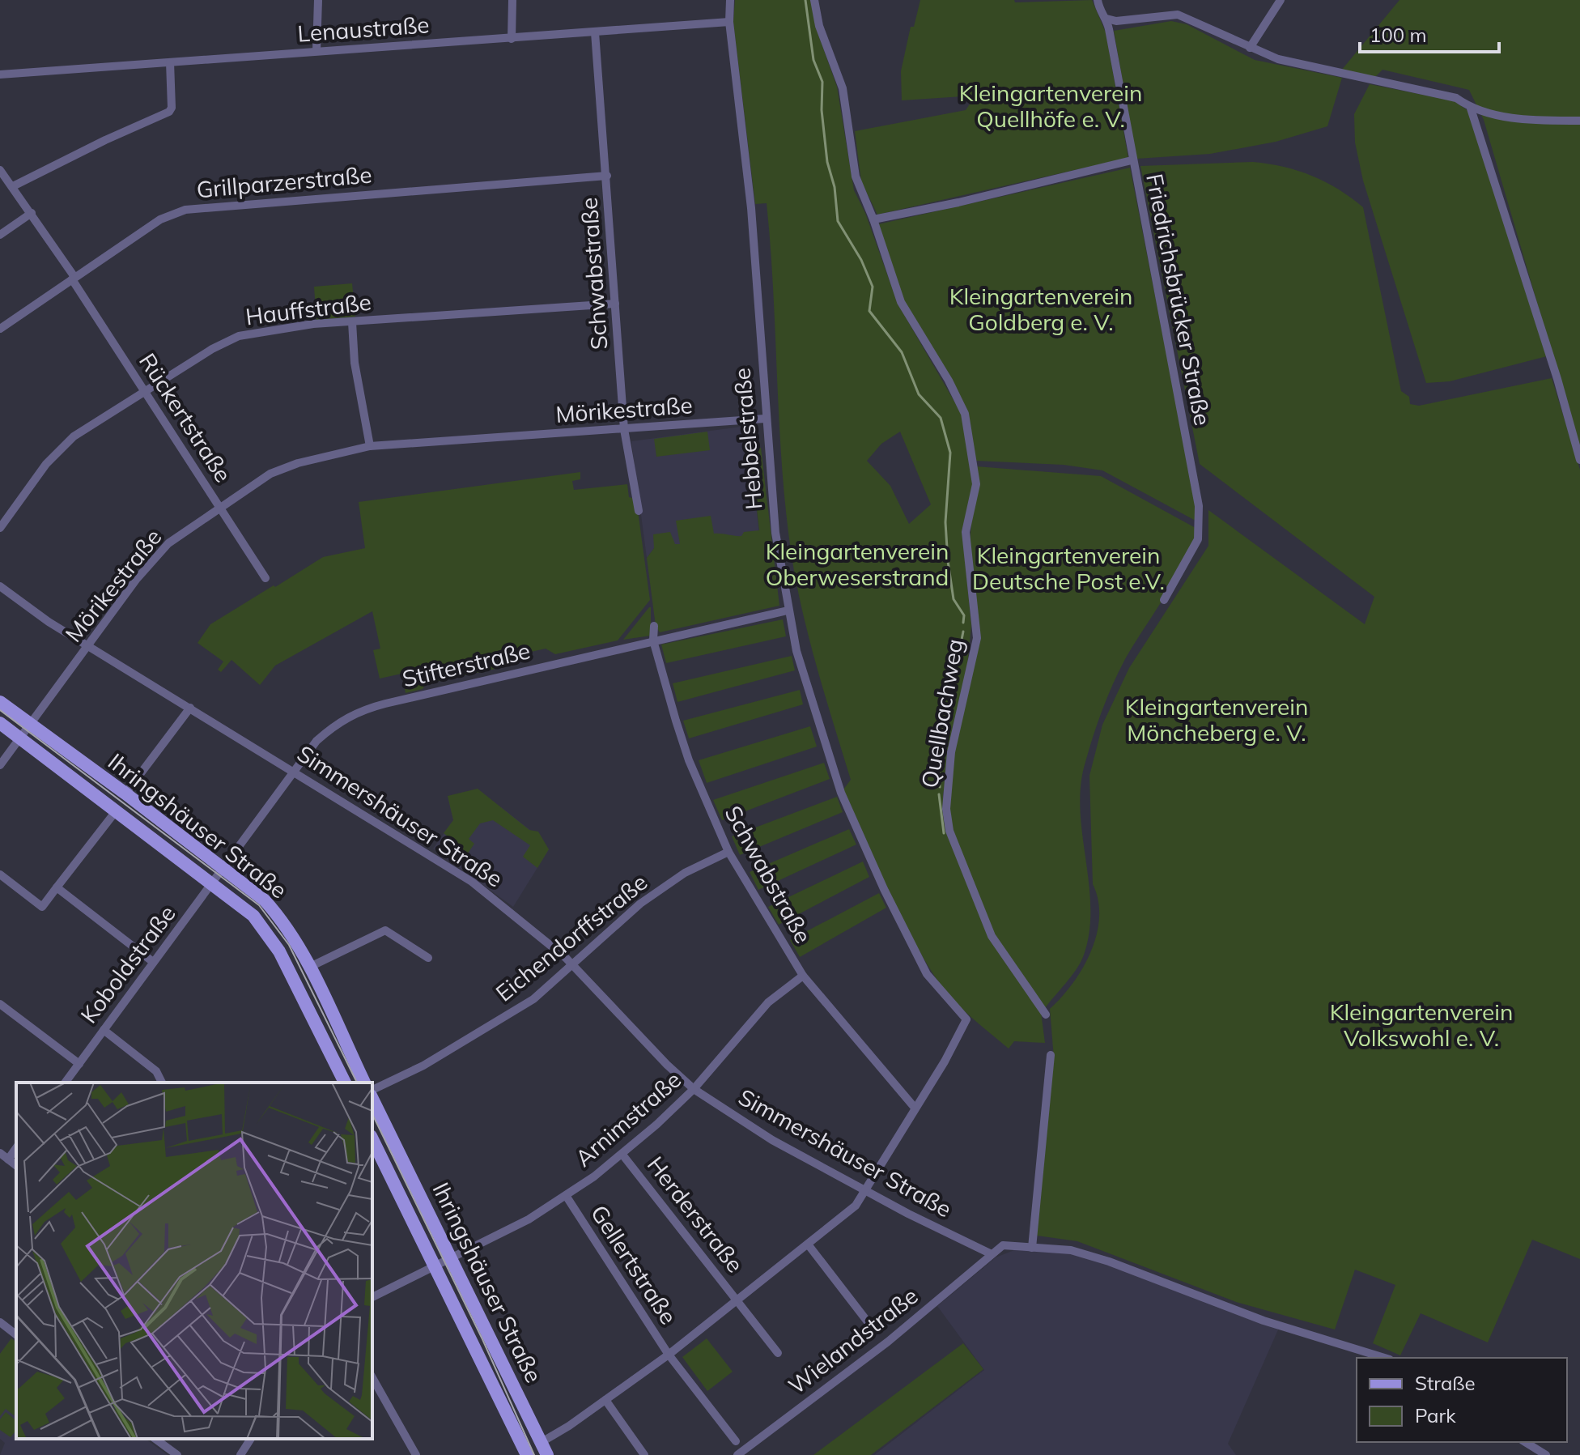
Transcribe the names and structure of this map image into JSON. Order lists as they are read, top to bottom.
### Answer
{
  "streets": {
    "main road": ["Ihringshäuser Straße"],
    "street": [
      "Lenaustraße",
      "Grillparzerstraße",
      "Schwabstraße",
      "Friedrichsbrücker Straße",
      "Hauffstraße",
      "Mörikestraße",
      "Rückertstraße",
      "Hebbelstraße",
      "Stifterstraße",
      "Quellbachweg",
      "Simmershäuser Straße",
      "Eichendorffstraße",
      "Koboldstraße",
      "Arnimstraße",
      "Herderstraße",
      "Gellertstraße",
      "Wielandstraße"
    ]
  },
  "crossings": [
    ["Lenaustraße", "Schwabstraße"],
    ["Lenaustraße", "Hebbelstraße"],
    ["Grillparzerstraße", "Schwabstraße"],
    ["Grillparzerstraße", "Rückertstraße"],
    ["Schwabstraße", "Hauffstraße"],
    ["Schwabstraße", "Mörikestraße"],
    ["Schwabstraße", "Hebbelstraße"],
    ["Schwabstraße", "Stifterstraße"],
    ["Schwabstraße", "Eichendorffstraße"],
    ["Schwabstraße", "Arnimstraße"],
    ["Hauffstraße", "Rückertstraße"],
    ["Mörikestraße", "Rückertstraße"],
    ["Mörikestraße", "Hebbelstraße"],
    ["Mörikestraße", "Simmershäuser Straße"],
    ["Mörikestraße", "Ihringshäuser Straße"],
    ["Hebbelstraße", "Stifterstraße"],
    ["Stifterstraße", "Simmershäuser Straße"],
    ["Stifterstraße", "Ihringshäuser Straße"],
    ["Stifterstraße", "Koboldstraße"],
    ["Simmershäuser Straße", "Eichendorffstraße"],
    ["Simmershäuser Straße", "Arnimstraße"],
    ["Simmershäuser Straße", "Wielandstraße"],
    ["Ihringshäuser Straße", "Koboldstraße"],
    ["Ihringshäuser Straße", "Arnimstraße"],
    ["Arnimstraße", "Herderstraße"],
    ["Arnimstraße", "Gellertstraße"]
  ],
  "parks": [
    "Kleingartenverein Quellhöfe e. V.",
    "Kleingartenverein Goldberg e. V.",
    "Kleingartenverein Oberweserstrand",
    "Kleingartenverein Deutsche Post e.V.",
    "Kleingartenverein Möncheberg e. V.",
    "Kleingartenverein Volkswohl e. V."
  ],
  "legend": ["Straße", "Park"],
  "scale_bar": "100 m"
}
